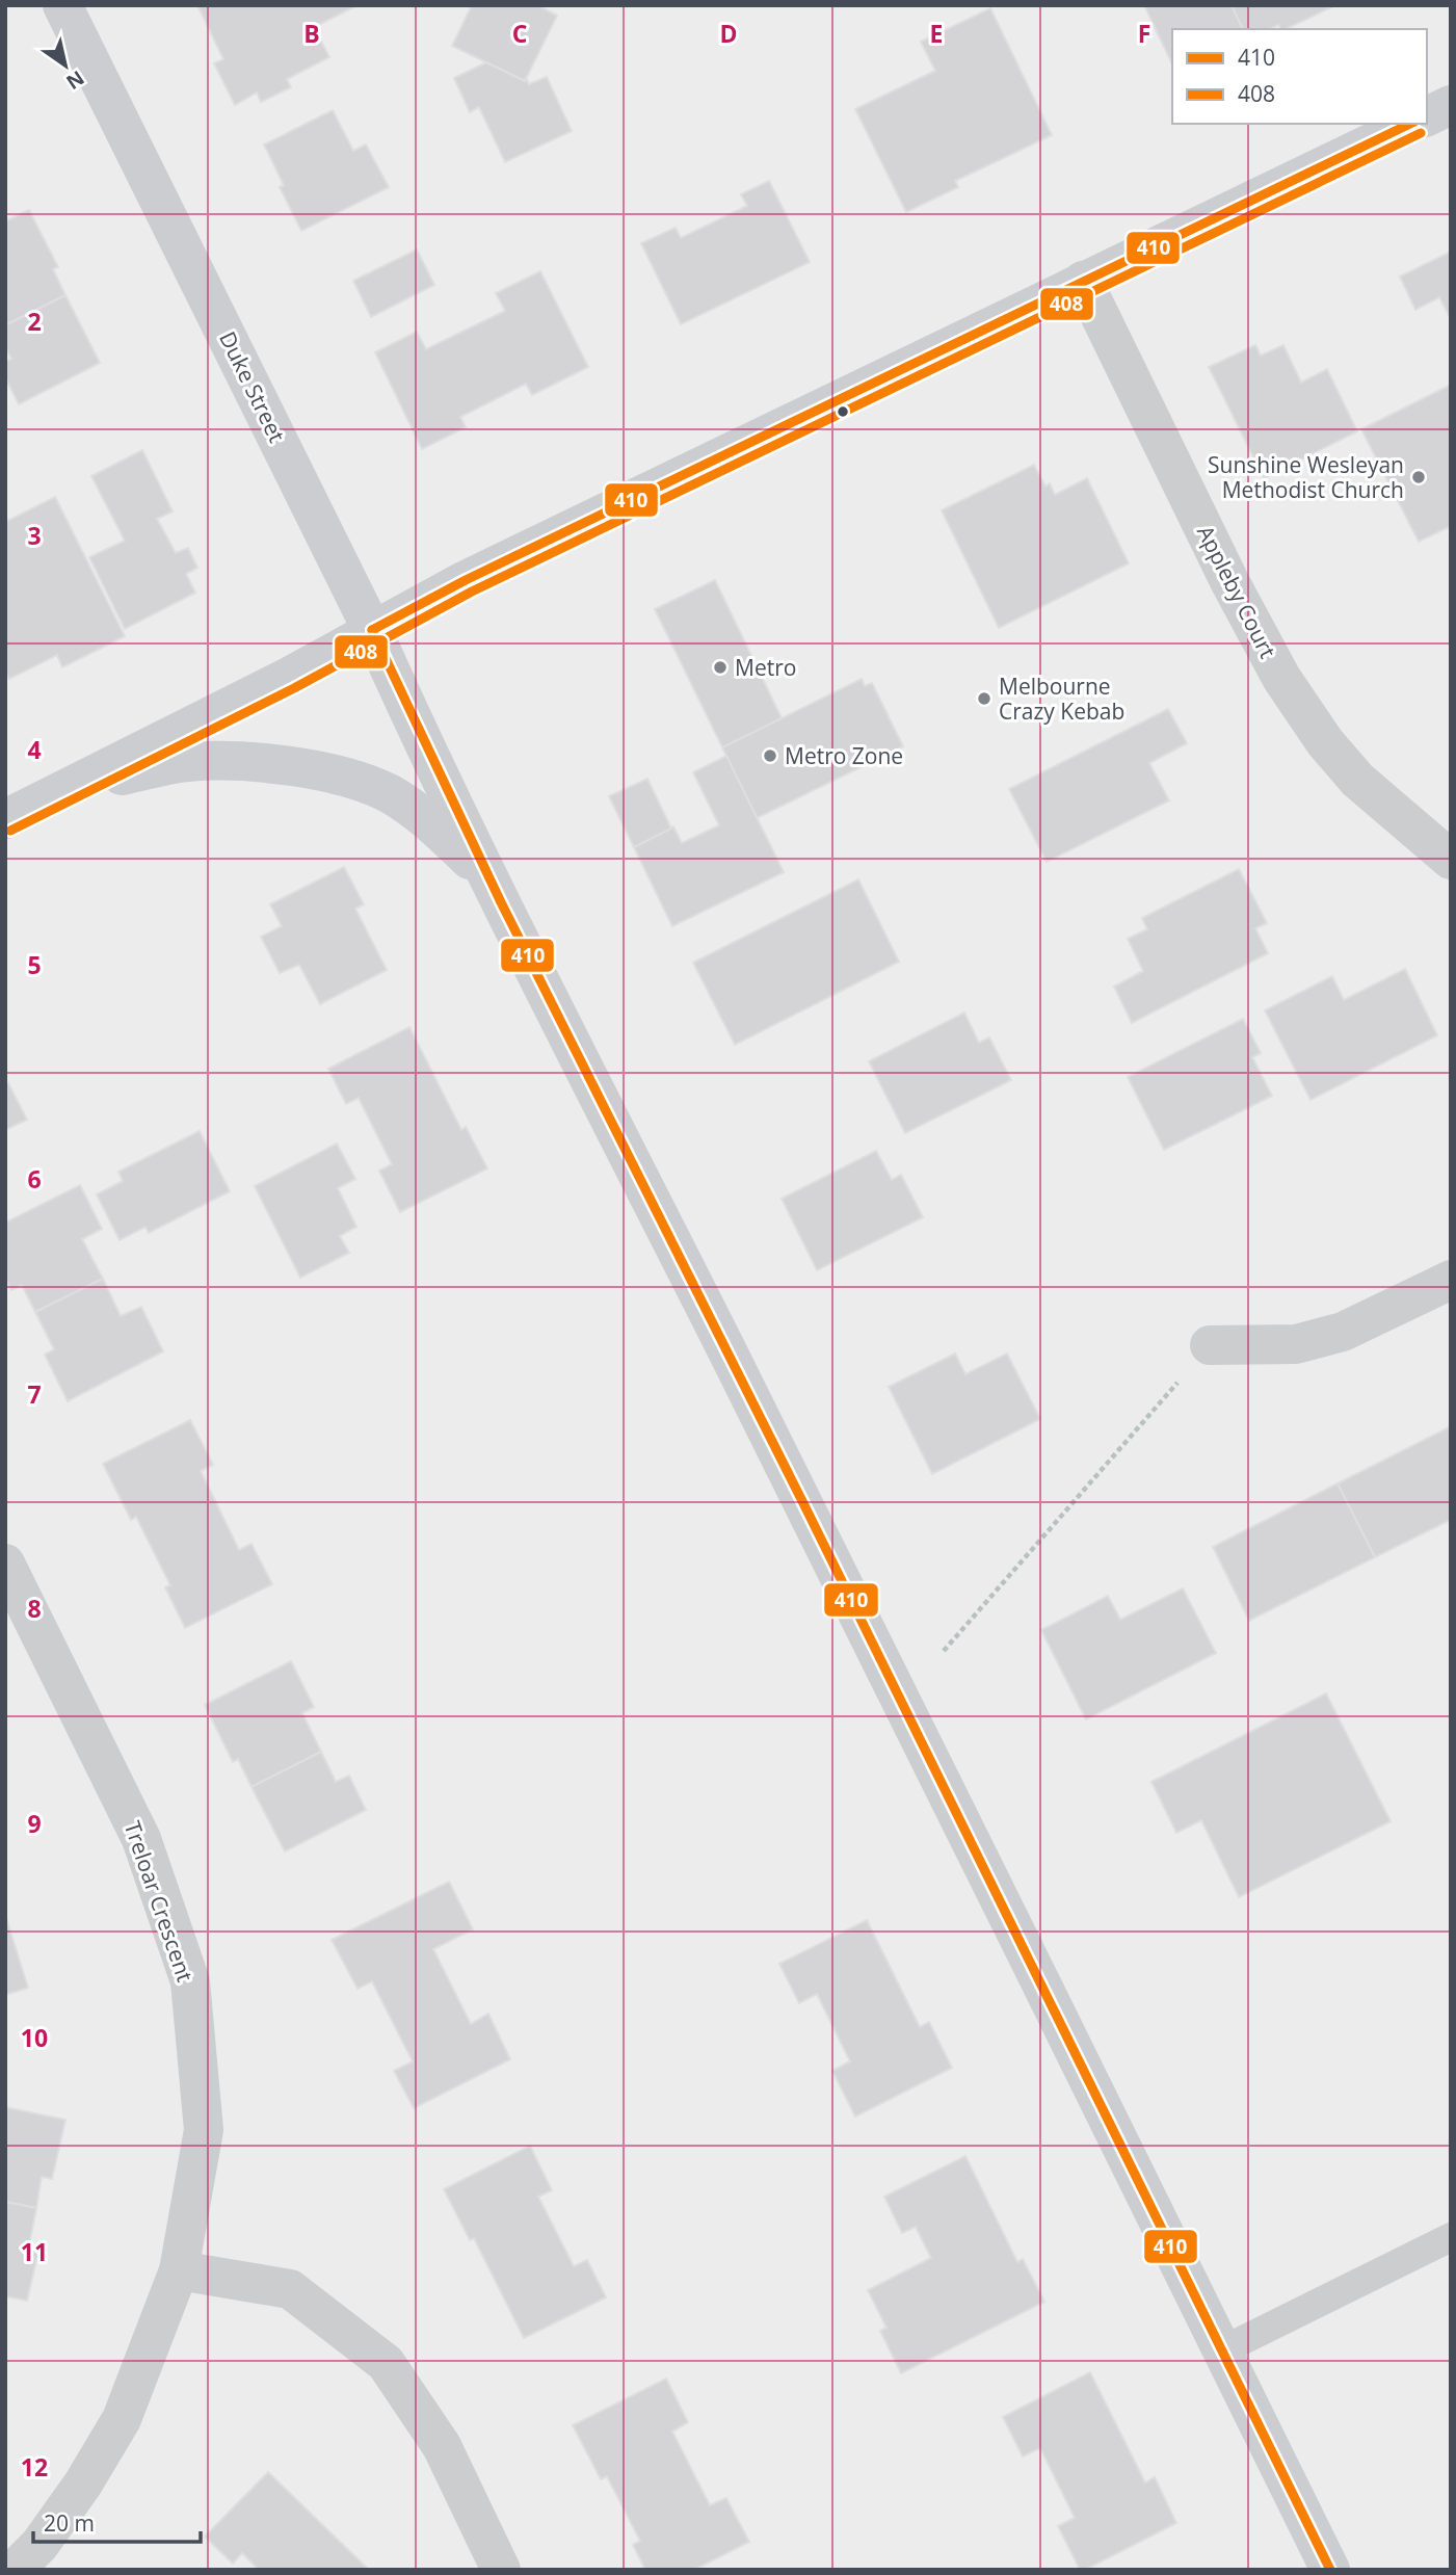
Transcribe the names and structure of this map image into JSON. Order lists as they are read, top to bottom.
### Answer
{
  "streets": {
    "street": ["Duke Street", "Appleby Court", "Treloar Crescent"]
  },
  "places": [
    "Sunshine Wesleyan Methodist Church",
    "Metro",
    "Melbourne Crazy Kebab",
    "Metro Zone"
  ],
  "lines": ["transit line 410", "transit line 408"],
  "legend": ["410", "408"],
  "scale_bar": "20 m",
  "north": "bottom right",
  "grid": {
    "columns": [
      "B",
      "C",
      "D",
      "E",
      "F"
    ],
    "rows": [
      "2",
      "3",
      "4",
      "5",
      "6",
      "7",
      "8",
      "9",
      "10",
      "11",
      "12"
    ]
  }
}
